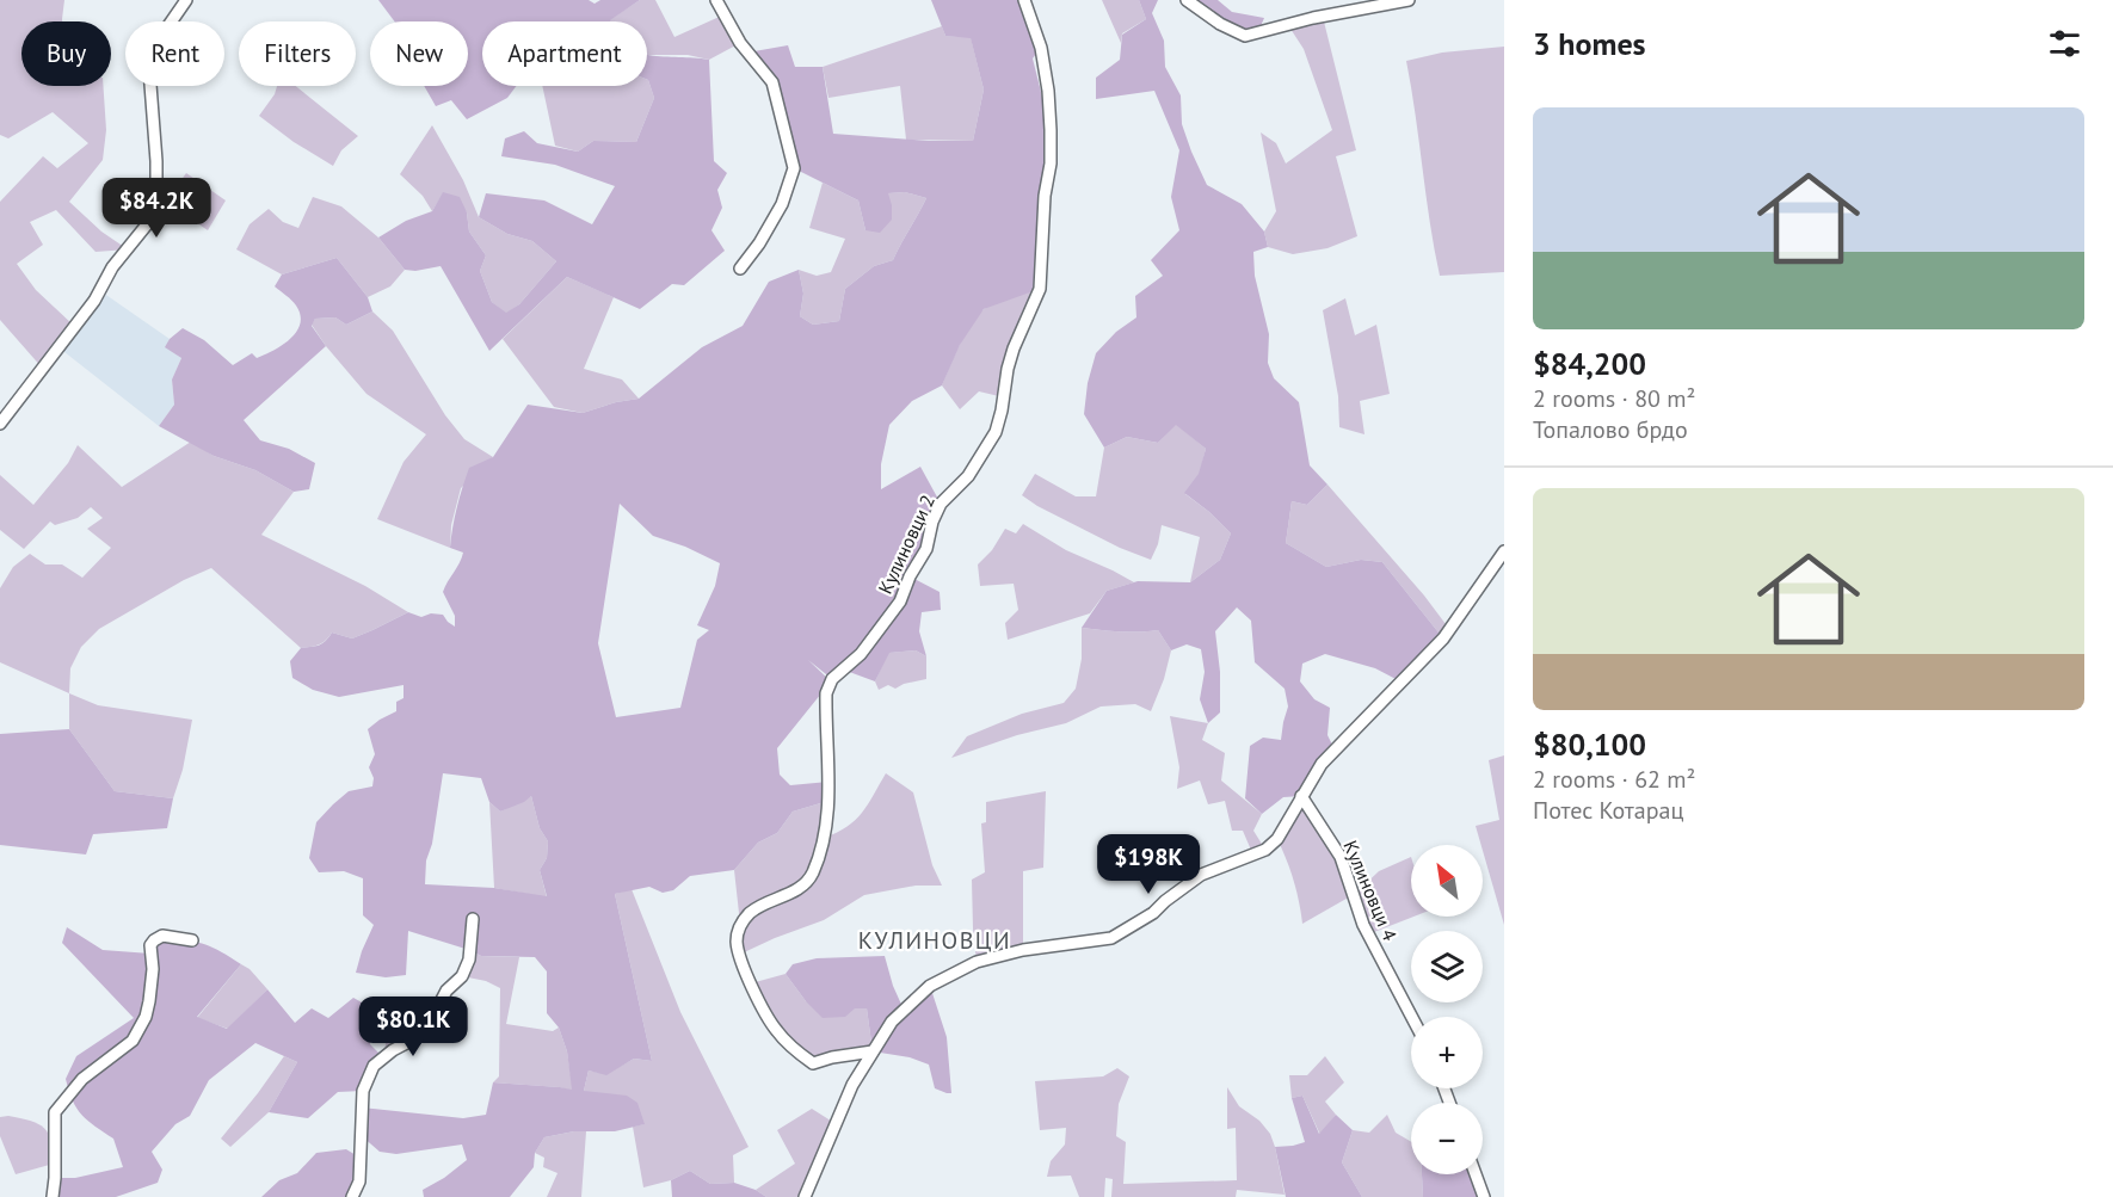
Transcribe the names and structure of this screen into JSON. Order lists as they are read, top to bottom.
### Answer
{
  "streets": {
    "street": ["Кулиновци 2", "Кулиновци 4"]
  },
  "districts": ["КУЛИНОВЦИ"],
  "north": "top left",
  "page": {
    "heading": "3 homes",
    "chip": [
      "Buy",
      "Rent",
      "Filters",
      "New",
      "Apartment"
    ],
    "list": [
      {
        "name": "$84,200",
        "note": "2 rooms · 80 m² · Топалово брдо"
      },
      {
        "name": "$80,100",
        "note": "2 rooms · 62 m² · Потес Котарац"
      }
    ],
    "price": ["$84.2K", "$198K", "$80.1K"],
    "map_buttons": ["+", "−"]
  }
}
